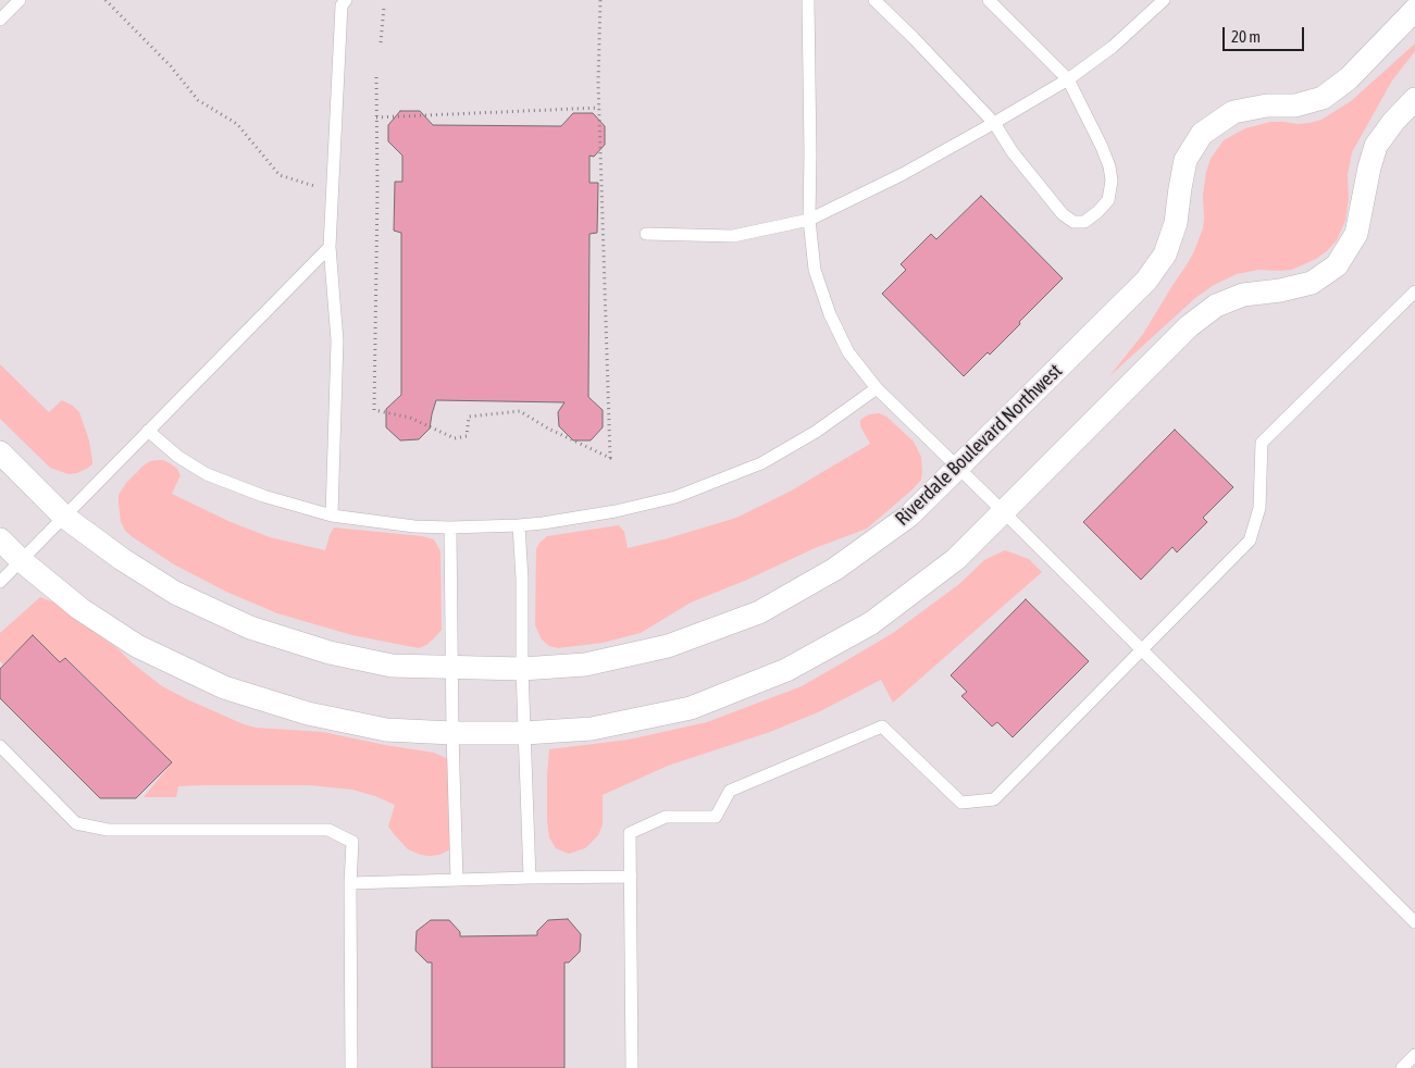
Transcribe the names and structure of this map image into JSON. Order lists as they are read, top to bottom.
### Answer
{
  "streets": {
    "street": ["Riverdale Boulevard Northwest"]
  },
  "scale_bar": "20 m"
}
